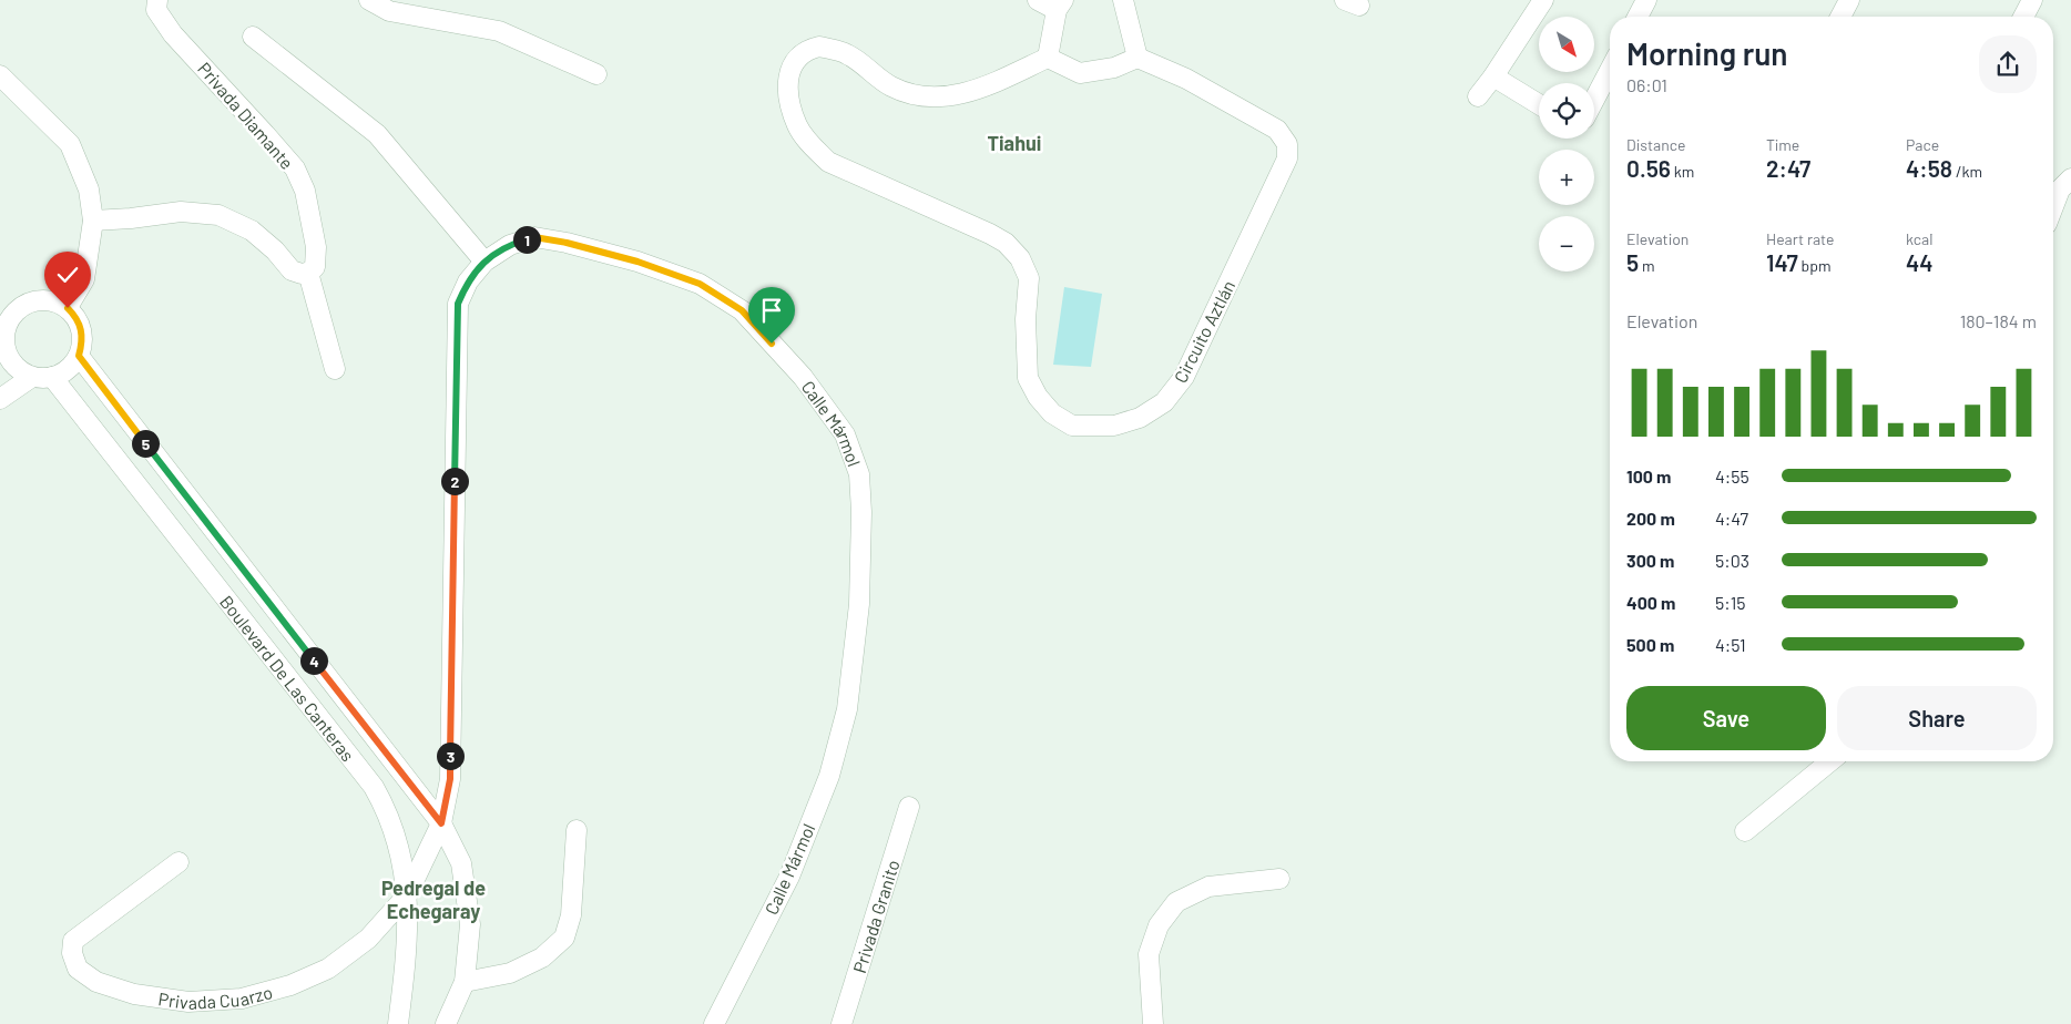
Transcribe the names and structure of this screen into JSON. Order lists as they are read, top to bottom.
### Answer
{
  "streets": {
    "street": [
      "Privada Diamante",
      "Circuito Aztlán",
      "Calle Mármol",
      "Boulevard De Las Canteras",
      "Privada Granito",
      "Privada Cuarzo"
    ]
  },
  "crossings": [
    ["Calle Mármol", "Boulevard De Las Canteras"],
    ["Calle Mármol", "Privada Cuarzo"],
    ["Boulevard De Las Canteras", "Privada Cuarzo"]
  ],
  "districts": ["Tiahui", "Pedregal de Echegaray"],
  "north": "bottom right",
  "page": {
    "map_buttons": ["+", "−"],
    "heading": ["Morning run", "06:01"],
    "stats": [
      ["Distance", "0.56 km"],
      ["Time", "2:47"],
      ["Pace", "4:58 /km"],
      ["Elevation", "5 m"],
      ["Heart rate", "147 bpm"],
      ["kcal", "44"]
    ],
    "pins": [
      "1",
      "5",
      "2",
      "4",
      "3"
    ],
    "chart": ["Elevation", "180–184 m"],
    "list": [
      {
        "name": "100 m",
        "note": "4:55"
      },
      {
        "name": "200 m",
        "note": "4:47"
      },
      {
        "name": "300 m",
        "note": "5:03"
      },
      {
        "name": "400 m",
        "note": "5:15"
      },
      {
        "name": "500 m",
        "note": "4:51"
      }
    ],
    "buttons": ["Save", "Share"]
  }
}
